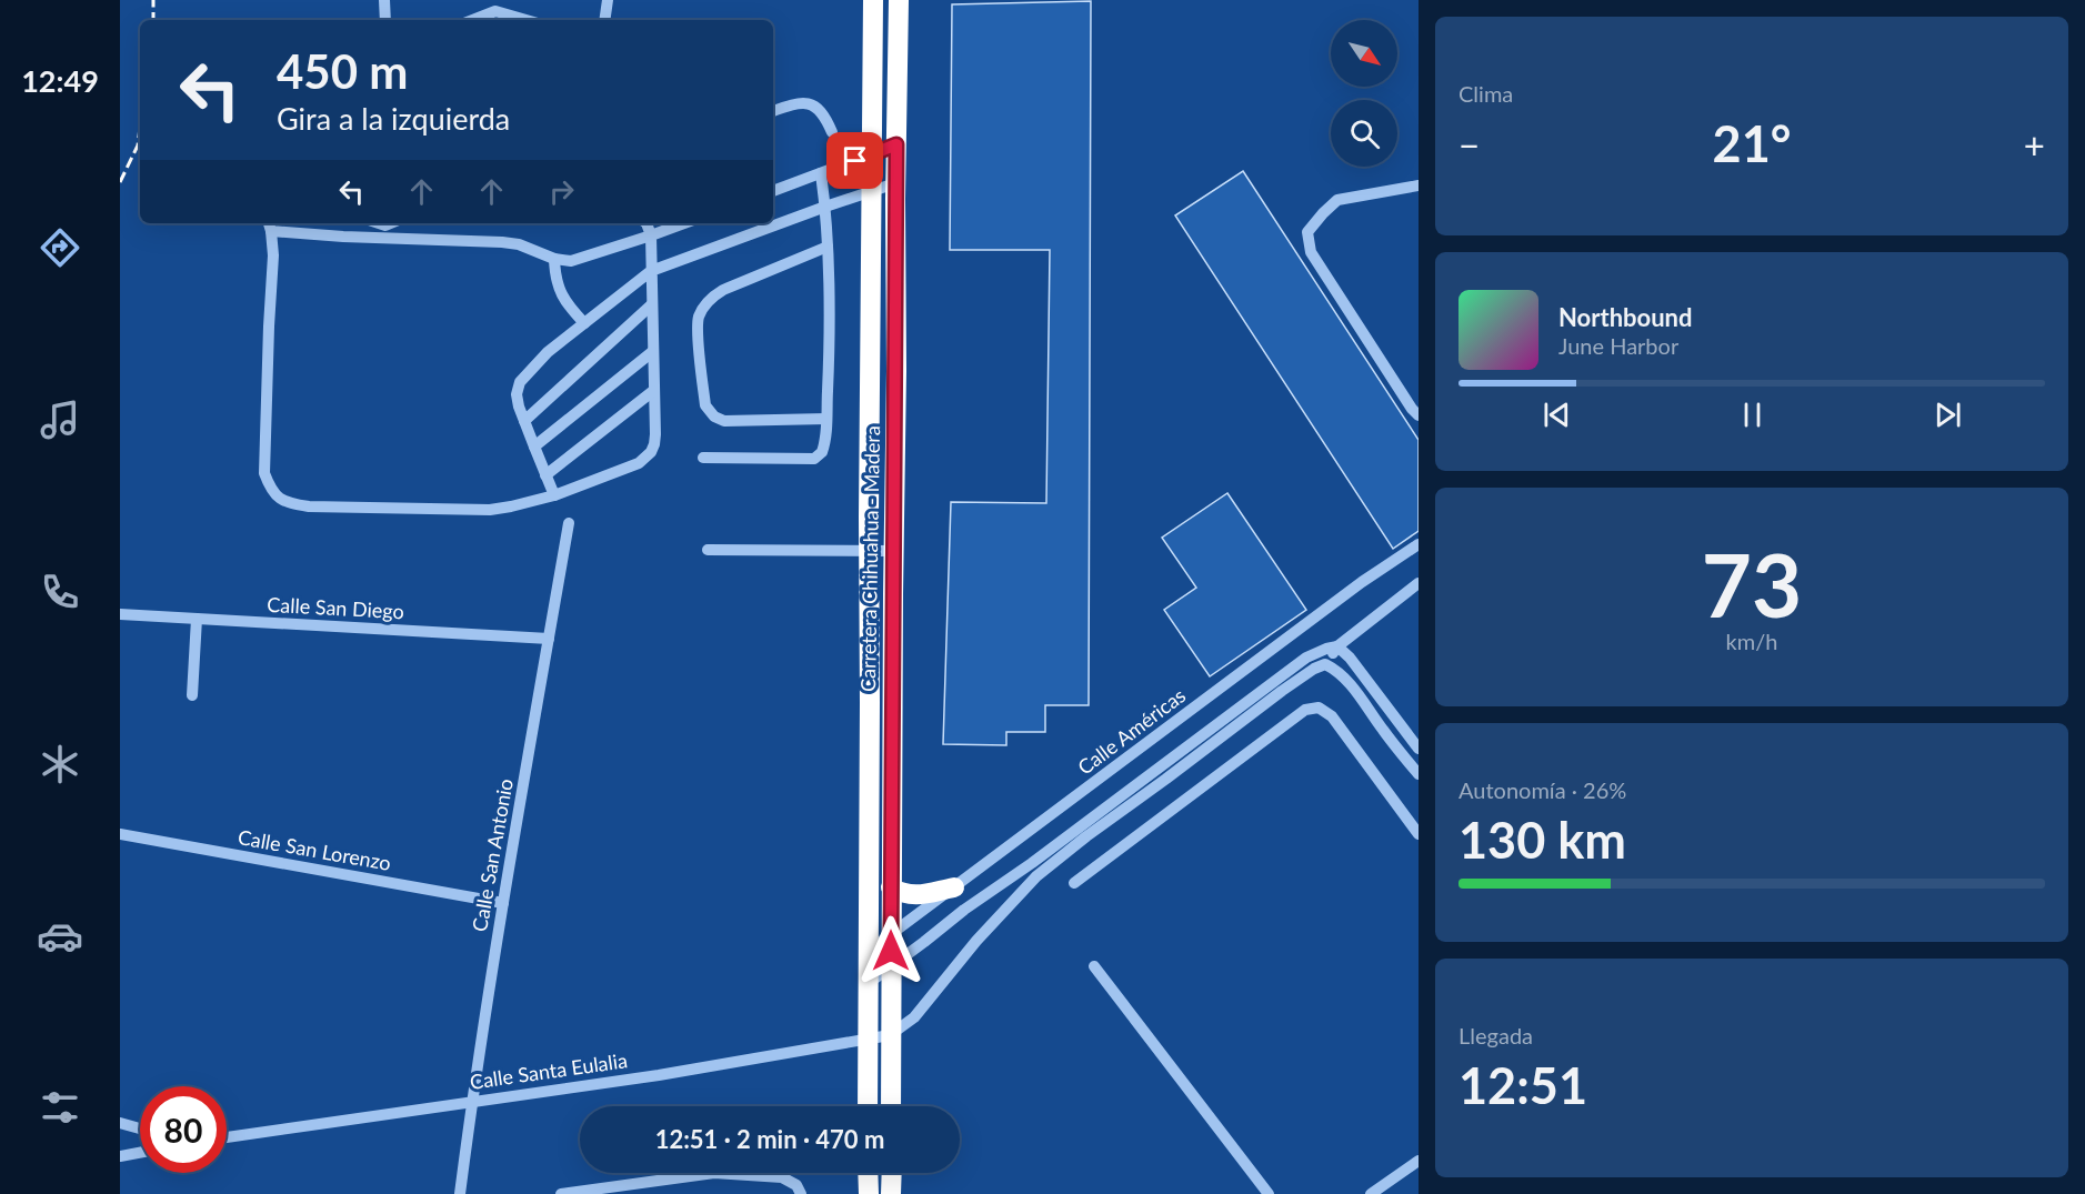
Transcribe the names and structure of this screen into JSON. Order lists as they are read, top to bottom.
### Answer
{
  "streets": {
    "highway": ["Carretera Chihuahua - Madera"],
    "street": [
      "Calle San Diego",
      "Calle Américas",
      "Calle San Lorenzo",
      "Calle San Antonio",
      "Calle Santa Eulalia"
    ]
  },
  "crossings": [
    ["Carretera Chihuahua - Madera", "Calle Américas"],
    ["Carretera Chihuahua - Madera", "Calle Santa Eulalia"],
    ["Calle San Diego", "Calle San Antonio"],
    ["Calle San Lorenzo", "Calle San Antonio"],
    ["Calle San Antonio", "Calle Santa Eulalia"]
  ],
  "north": "bottom right",
  "page": {
    "tabs": "12:49",
    "tile": [
      "Clima",
      ["73", "km/h"],
      ["Autonomía · 26%", "130 km"],
      ["Llegada", "12:51"]
    ],
    "turn": ["450 m", "Gira a la izquierda"],
    "heat": ["−", "21°", "+"],
    "song": ["Northbound", "June Harbor"],
    "limit": "80",
    "trip": "12:51 · 2 min · 470 m"
  }
}
